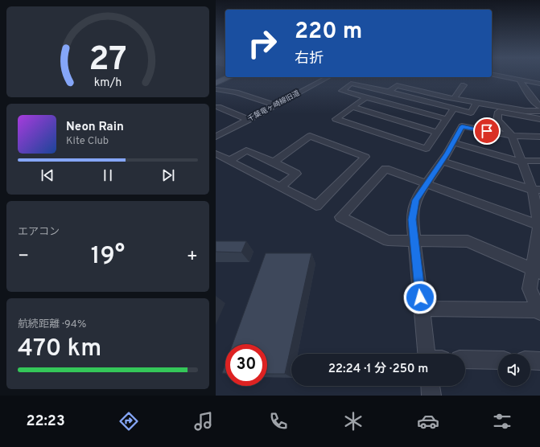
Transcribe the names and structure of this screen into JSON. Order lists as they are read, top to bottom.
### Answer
{
  "streets": {
    "street": ["千葉竜ヶ崎線旧道"]
  },
  "page": {
    "turn": ["220 m", "右折"],
    "song": ["Neon Rain", "Kite Club"],
    "tile": [
      "エアコン",
      ["航続距離 · 94%", "470 km"]
    ],
    "heat": ["−", "19°", "+"],
    "limit": "30",
    "trip": "22:24 · 1 分 · 250 m",
    "tabs": "22:23",
    "gauge": ["27", "km/h"]
  }
}
